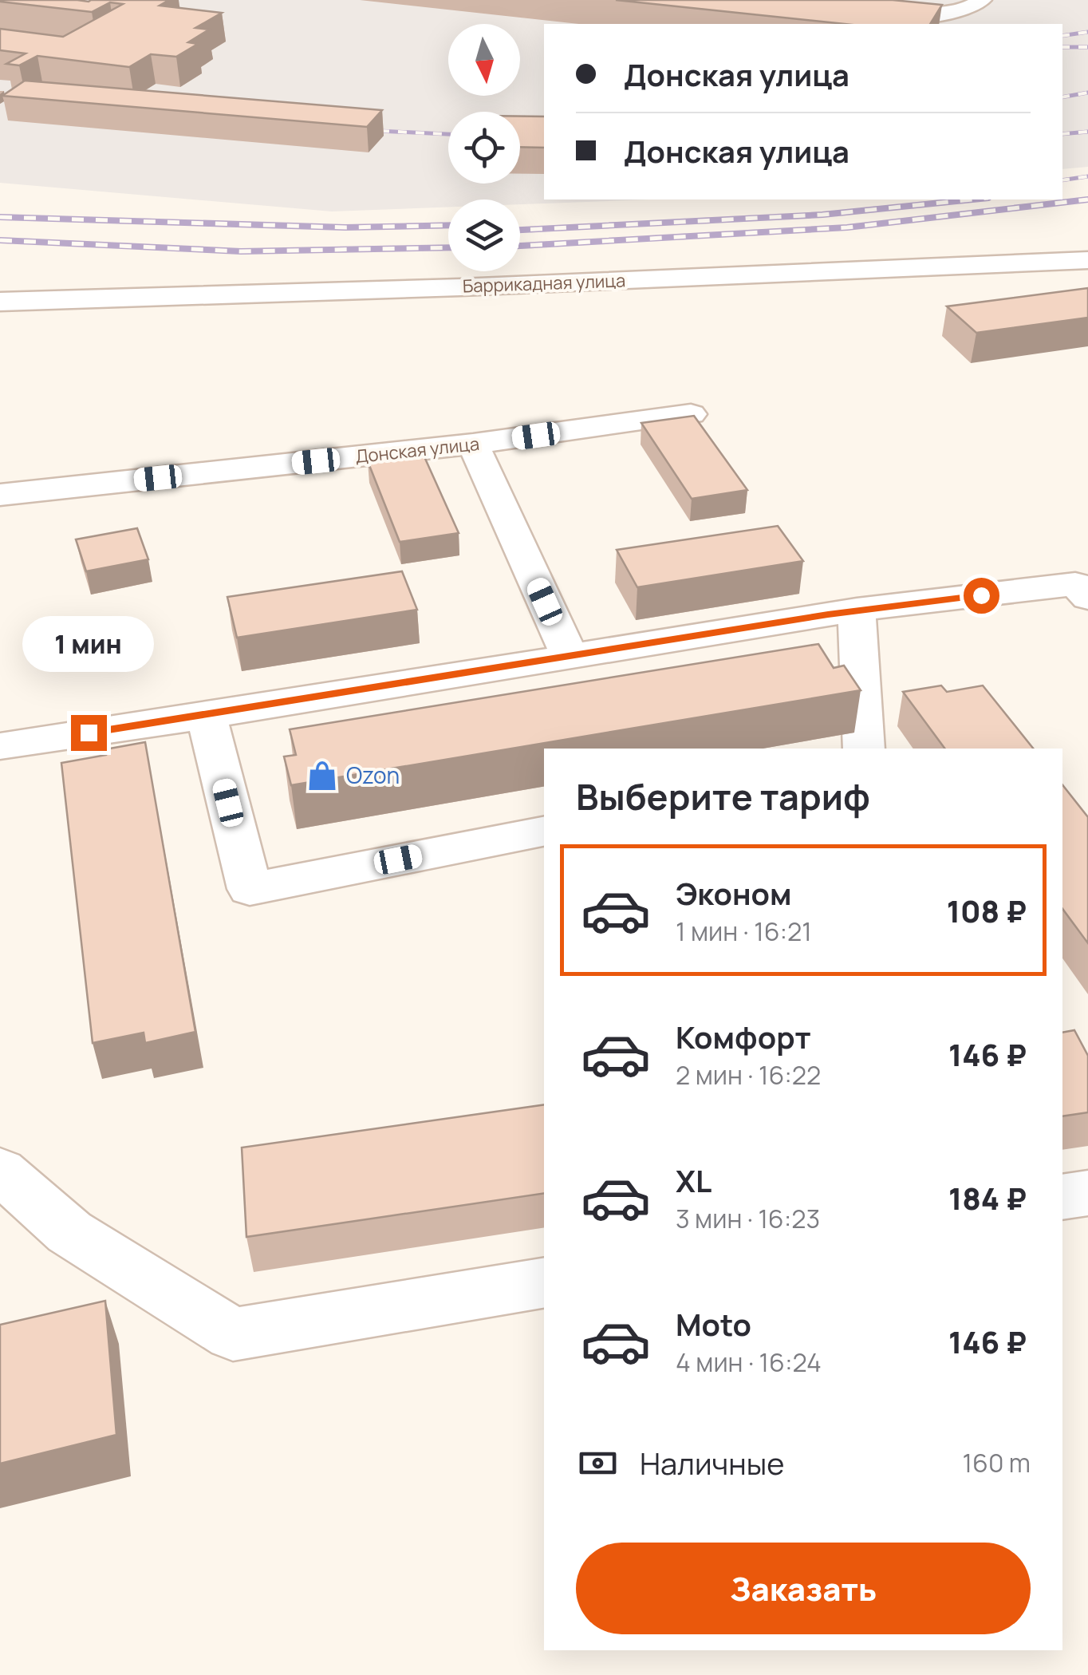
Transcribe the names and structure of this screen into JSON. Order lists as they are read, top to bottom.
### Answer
{
  "streets": {
    "street": ["Баррикадная улица", "Донская улица"]
  },
  "places": {
    "shop": ["Ozon"]
  },
  "north": "bottom",
  "page": {
    "banner": ["Донская улица", "Донская улица"],
    "bubble": "1 мин",
    "heading": "Выберите тариф",
    "list": [
      {
        "name": "Эконом",
        "note": "1 мин · 16:21",
        "value": "108 ₽"
      },
      {
        "name": "Комфорт",
        "note": "2 мин · 16:22",
        "value": "146 ₽"
      },
      {
        "name": "XL",
        "note": "3 мин · 16:23",
        "value": "184 ₽"
      },
      {
        "name": "Moto",
        "note": "4 мин · 16:24",
        "value": "146 ₽"
      }
    ],
    "pay": ["Наличные", "160 m"],
    "buttons": "Заказать"
  }
}
